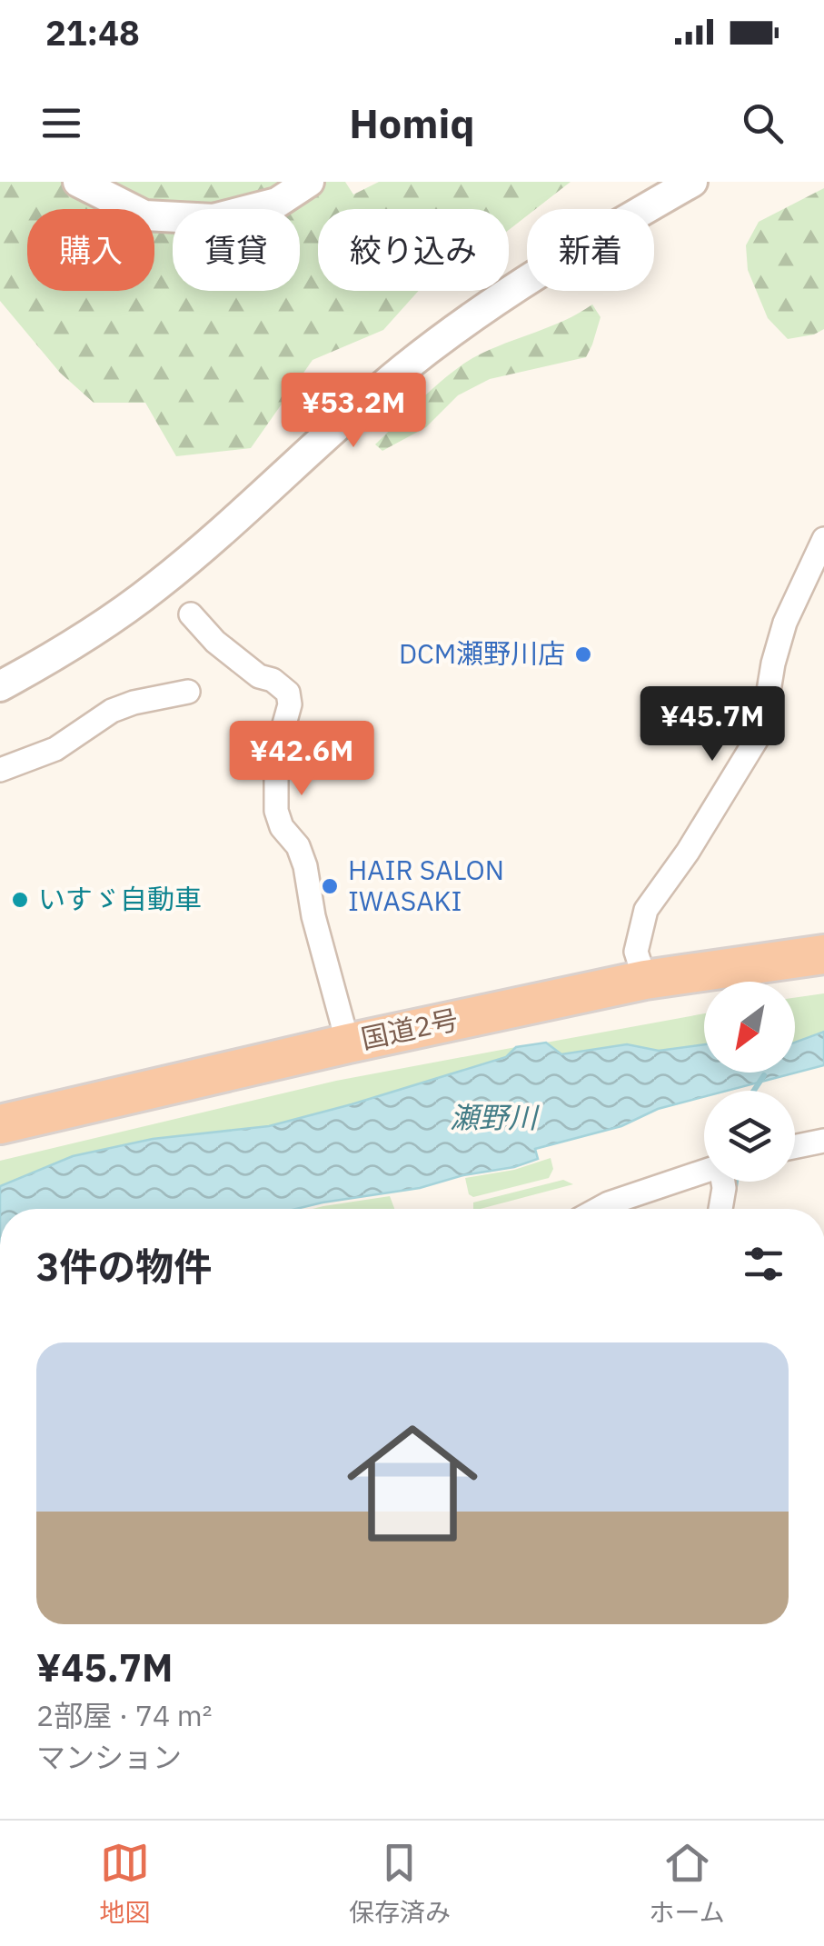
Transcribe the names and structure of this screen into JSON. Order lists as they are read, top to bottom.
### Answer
{
  "streets": {
    "highway": ["国道2号"]
  },
  "water": ["瀬野川"],
  "places": ["DCM瀬野川店", "HAIR SALON IWASAKI", "いすゞ自動車"],
  "north": "bottom left",
  "page": {
    "status": "21:48",
    "header": "Homiq",
    "chip": [
      "購入",
      "賃貸",
      "絞り込み",
      "新着"
    ],
    "price": ["¥53.2M", "¥45.7M", "¥42.6M"],
    "heading": "3件の物件",
    "list": [
      {
        "name": "¥45.7M",
        "note": "2部屋 · 74 m² · マンション"
      }
    ],
    "tabs": ["地図", "保存済み", "ホーム"]
  }
}
